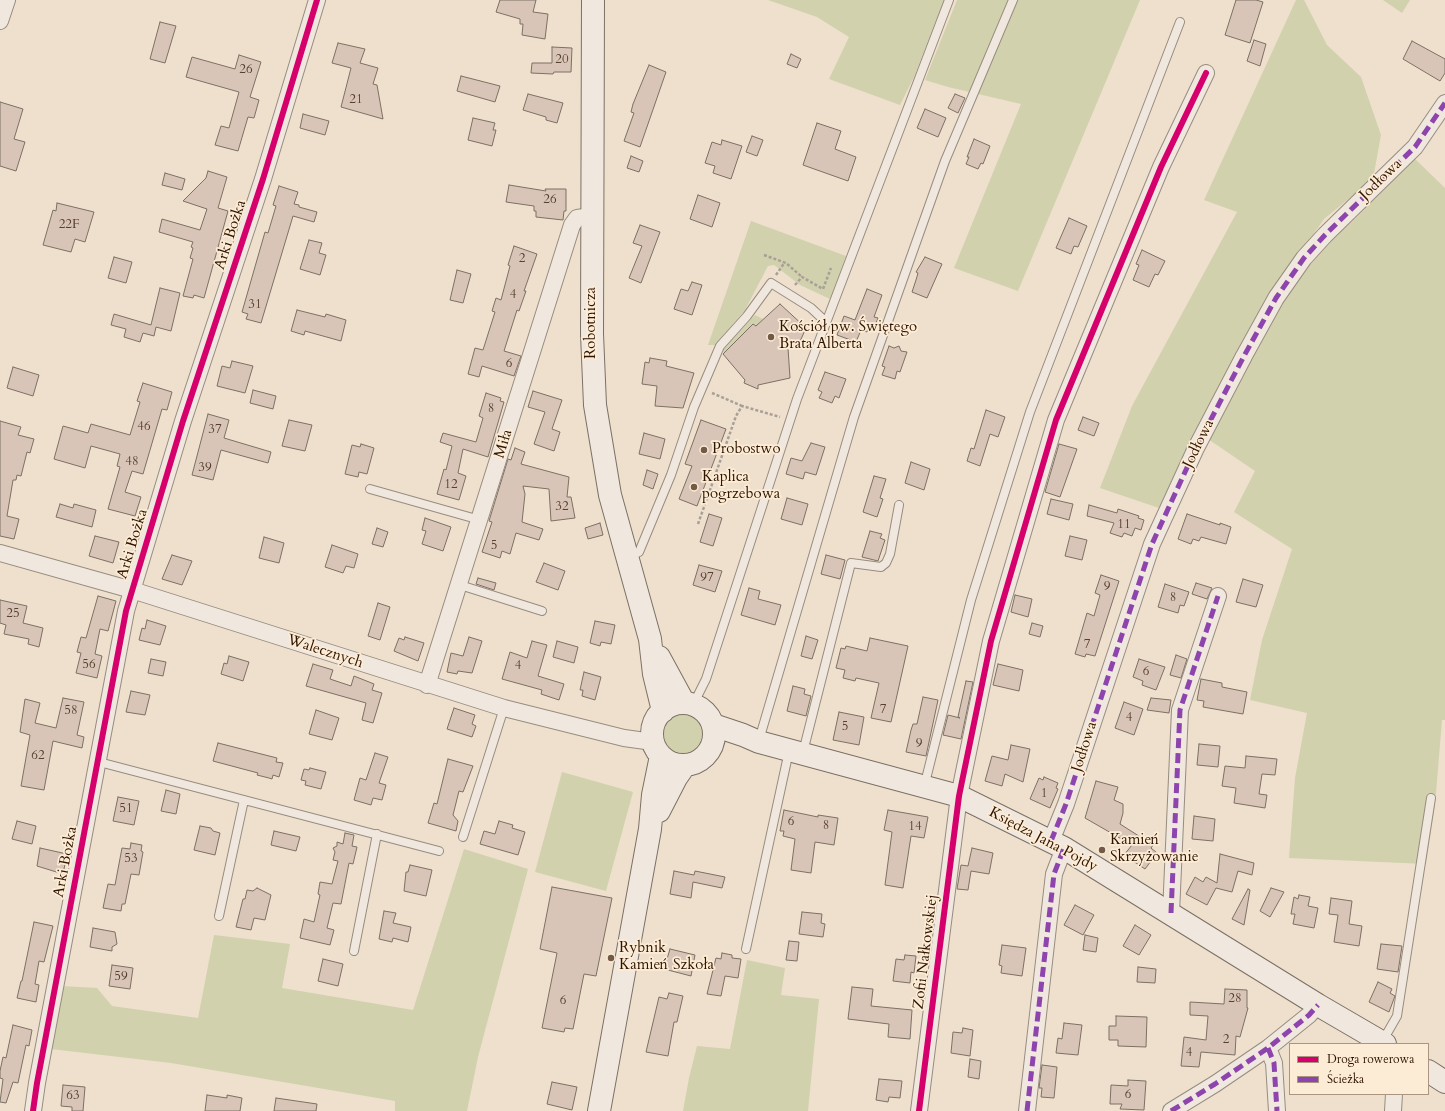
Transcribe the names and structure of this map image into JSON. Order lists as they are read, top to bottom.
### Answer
{
  "streets": {
    "street": [
      "Jodłowa",
      "Arki Bożka",
      "Robotnicza",
      "Miła",
      "Walecznych",
      "Księdza Jana Pojdy",
      "Zofii Nałkowskiej"
    ]
  },
  "crossings": [
    ["Jodłowa", "Księdza Jana Pojdy"],
    ["Arki Bożka", "Walecznych"],
    ["Robotnicza", "Miła"],
    ["Robotnicza", "Walecznych"],
    ["Robotnicza", "Księdza Jana Pojdy"],
    ["Miła", "Walecznych"],
    ["Walecznych", "Księdza Jana Pojdy"],
    ["Księdza Jana Pojdy", "Zofii Nałkowskiej"]
  ],
  "places": [
    "Kościół pw. Świętego Brata Alberta",
    "Probostwo",
    "Kaplica pogrzebowa",
    "Kamień Skrzyżowanie",
    "Rybnik Kamień Szkoła"
  ],
  "house_numbers": [
    "20",
    "26",
    "21",
    "26",
    "22F",
    "2",
    "4",
    "31",
    "6",
    "8",
    "46",
    "37",
    "48",
    "39",
    "12",
    "32",
    "11",
    "5",
    "97",
    "9",
    "8",
    "25",
    "7",
    "56",
    "4",
    "6",
    "7",
    "58",
    "4",
    "5",
    "9",
    "62",
    "1",
    "51",
    "6",
    "8",
    "14",
    "53",
    "59",
    "28",
    "6",
    "2",
    "4",
    "6",
    "63"
  ],
  "legend": ["Droga rowerowa", "Ścieżka"]
}
